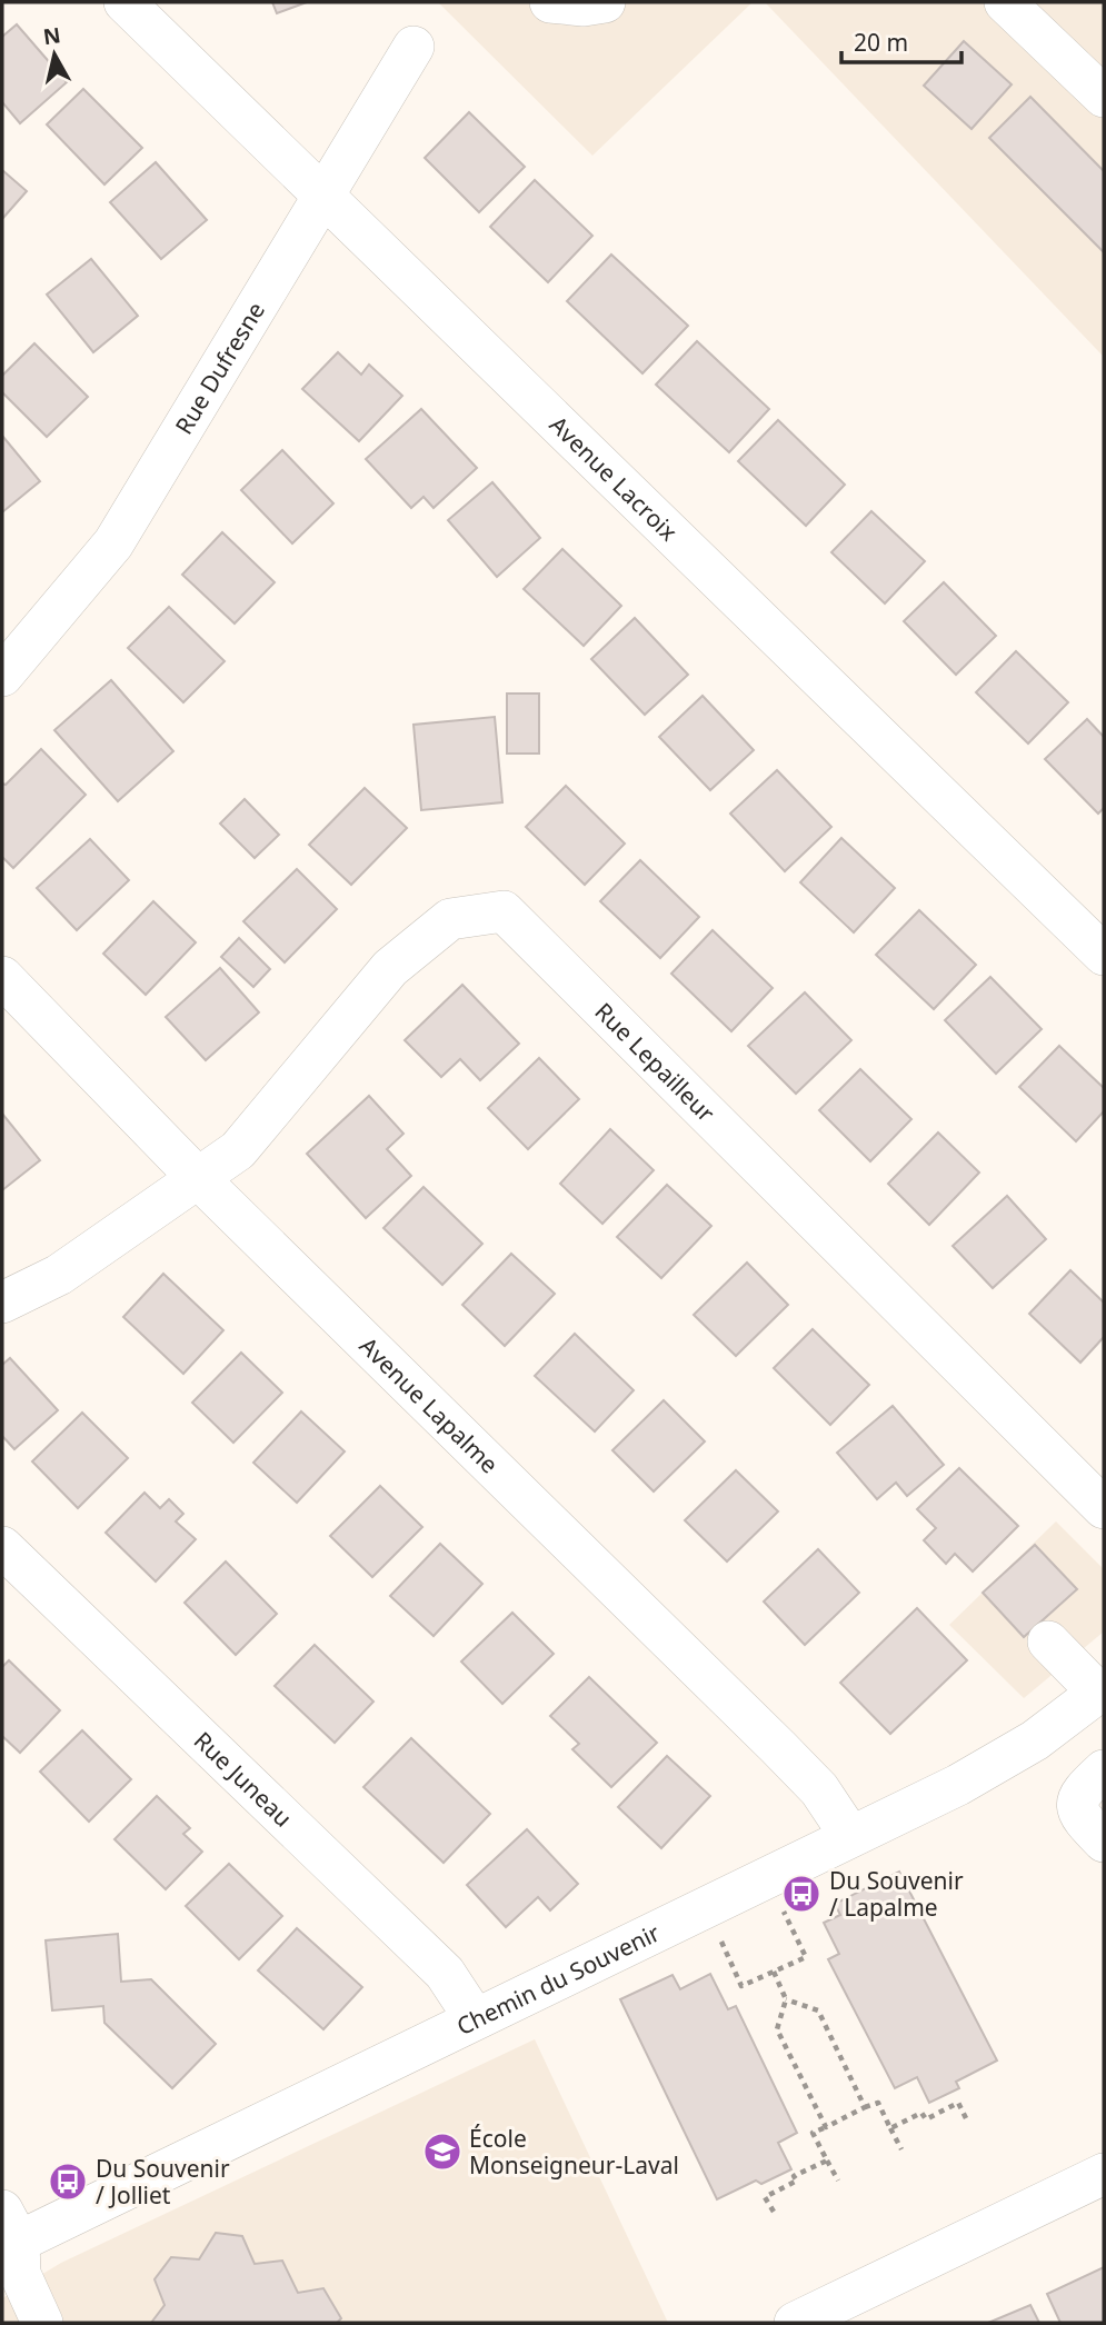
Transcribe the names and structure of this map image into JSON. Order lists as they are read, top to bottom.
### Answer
{
  "streets": {
    "street": [
      "Rue Dufresne",
      "Avenue Lacroix",
      "Rue Lepailleur",
      "Avenue Lapalme",
      "Rue Juneau",
      "Chemin du Souvenir"
    ]
  },
  "crossings": [
    ["Rue Dufresne", "Avenue Lacroix"],
    ["Rue Lepailleur", "Avenue Lapalme"],
    ["Avenue Lapalme", "Chemin du Souvenir"],
    ["Rue Juneau", "Chemin du Souvenir"]
  ],
  "places": {
    "bus stop": ["Du Souvenir / Lapalme", "Du Souvenir / Jolliet"],
    "school or university": ["École Monseigneur-Laval"]
  },
  "scale_bar": "20 m",
  "north": "top"
}
